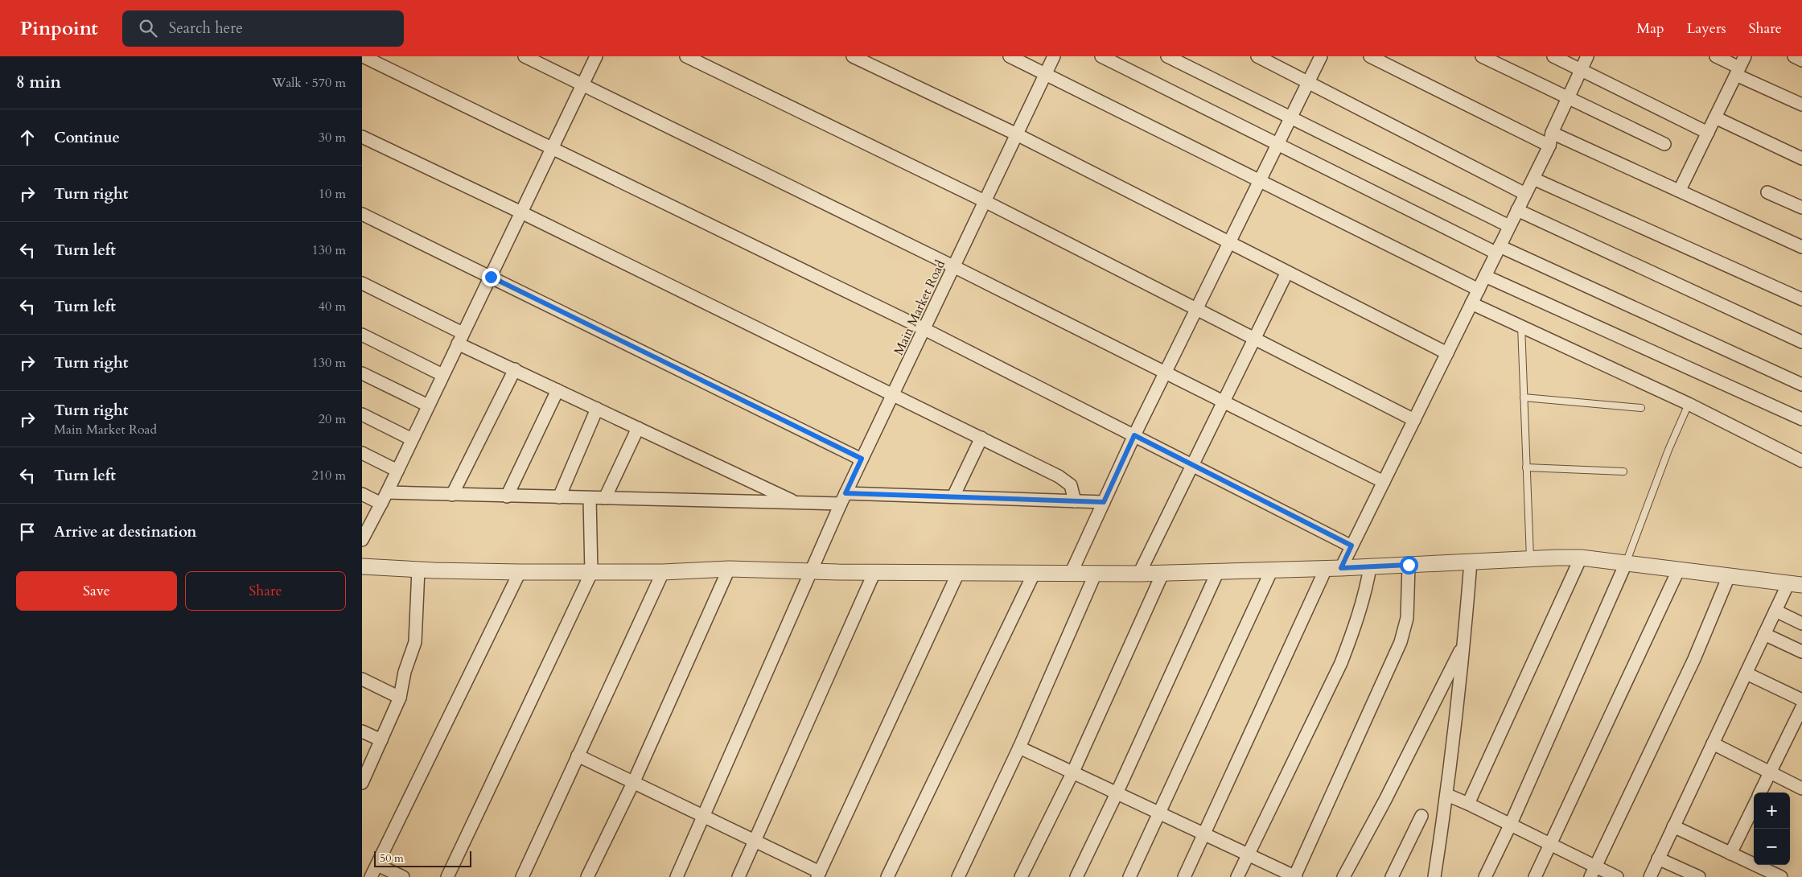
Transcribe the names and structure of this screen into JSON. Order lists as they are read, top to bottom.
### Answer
{
  "streets": {
    "street": ["Main Market Road"]
  },
  "scale_bar": "50 m",
  "page": {
    "header": "Pinpoint",
    "search": "Search here",
    "nav": ["Map", "Layers", "Share"],
    "heading": ["8 min", "Walk · 570 m"],
    "list": [
      ["Continue", "30 m"],
      ["Turn right", "10 m"],
      ["Turn left", "130 m"],
      ["Turn left", "40 m"],
      ["Turn right", "130 m"],
      ["Turn right", "Main Market Road", "20 m"],
      ["Turn left", "210 m"],
      "Arrive at destination"
    ],
    "buttons": ["Save", "Share"],
    "map_buttons": ["+", "−"],
    "scale": "50 m"
  }
}
